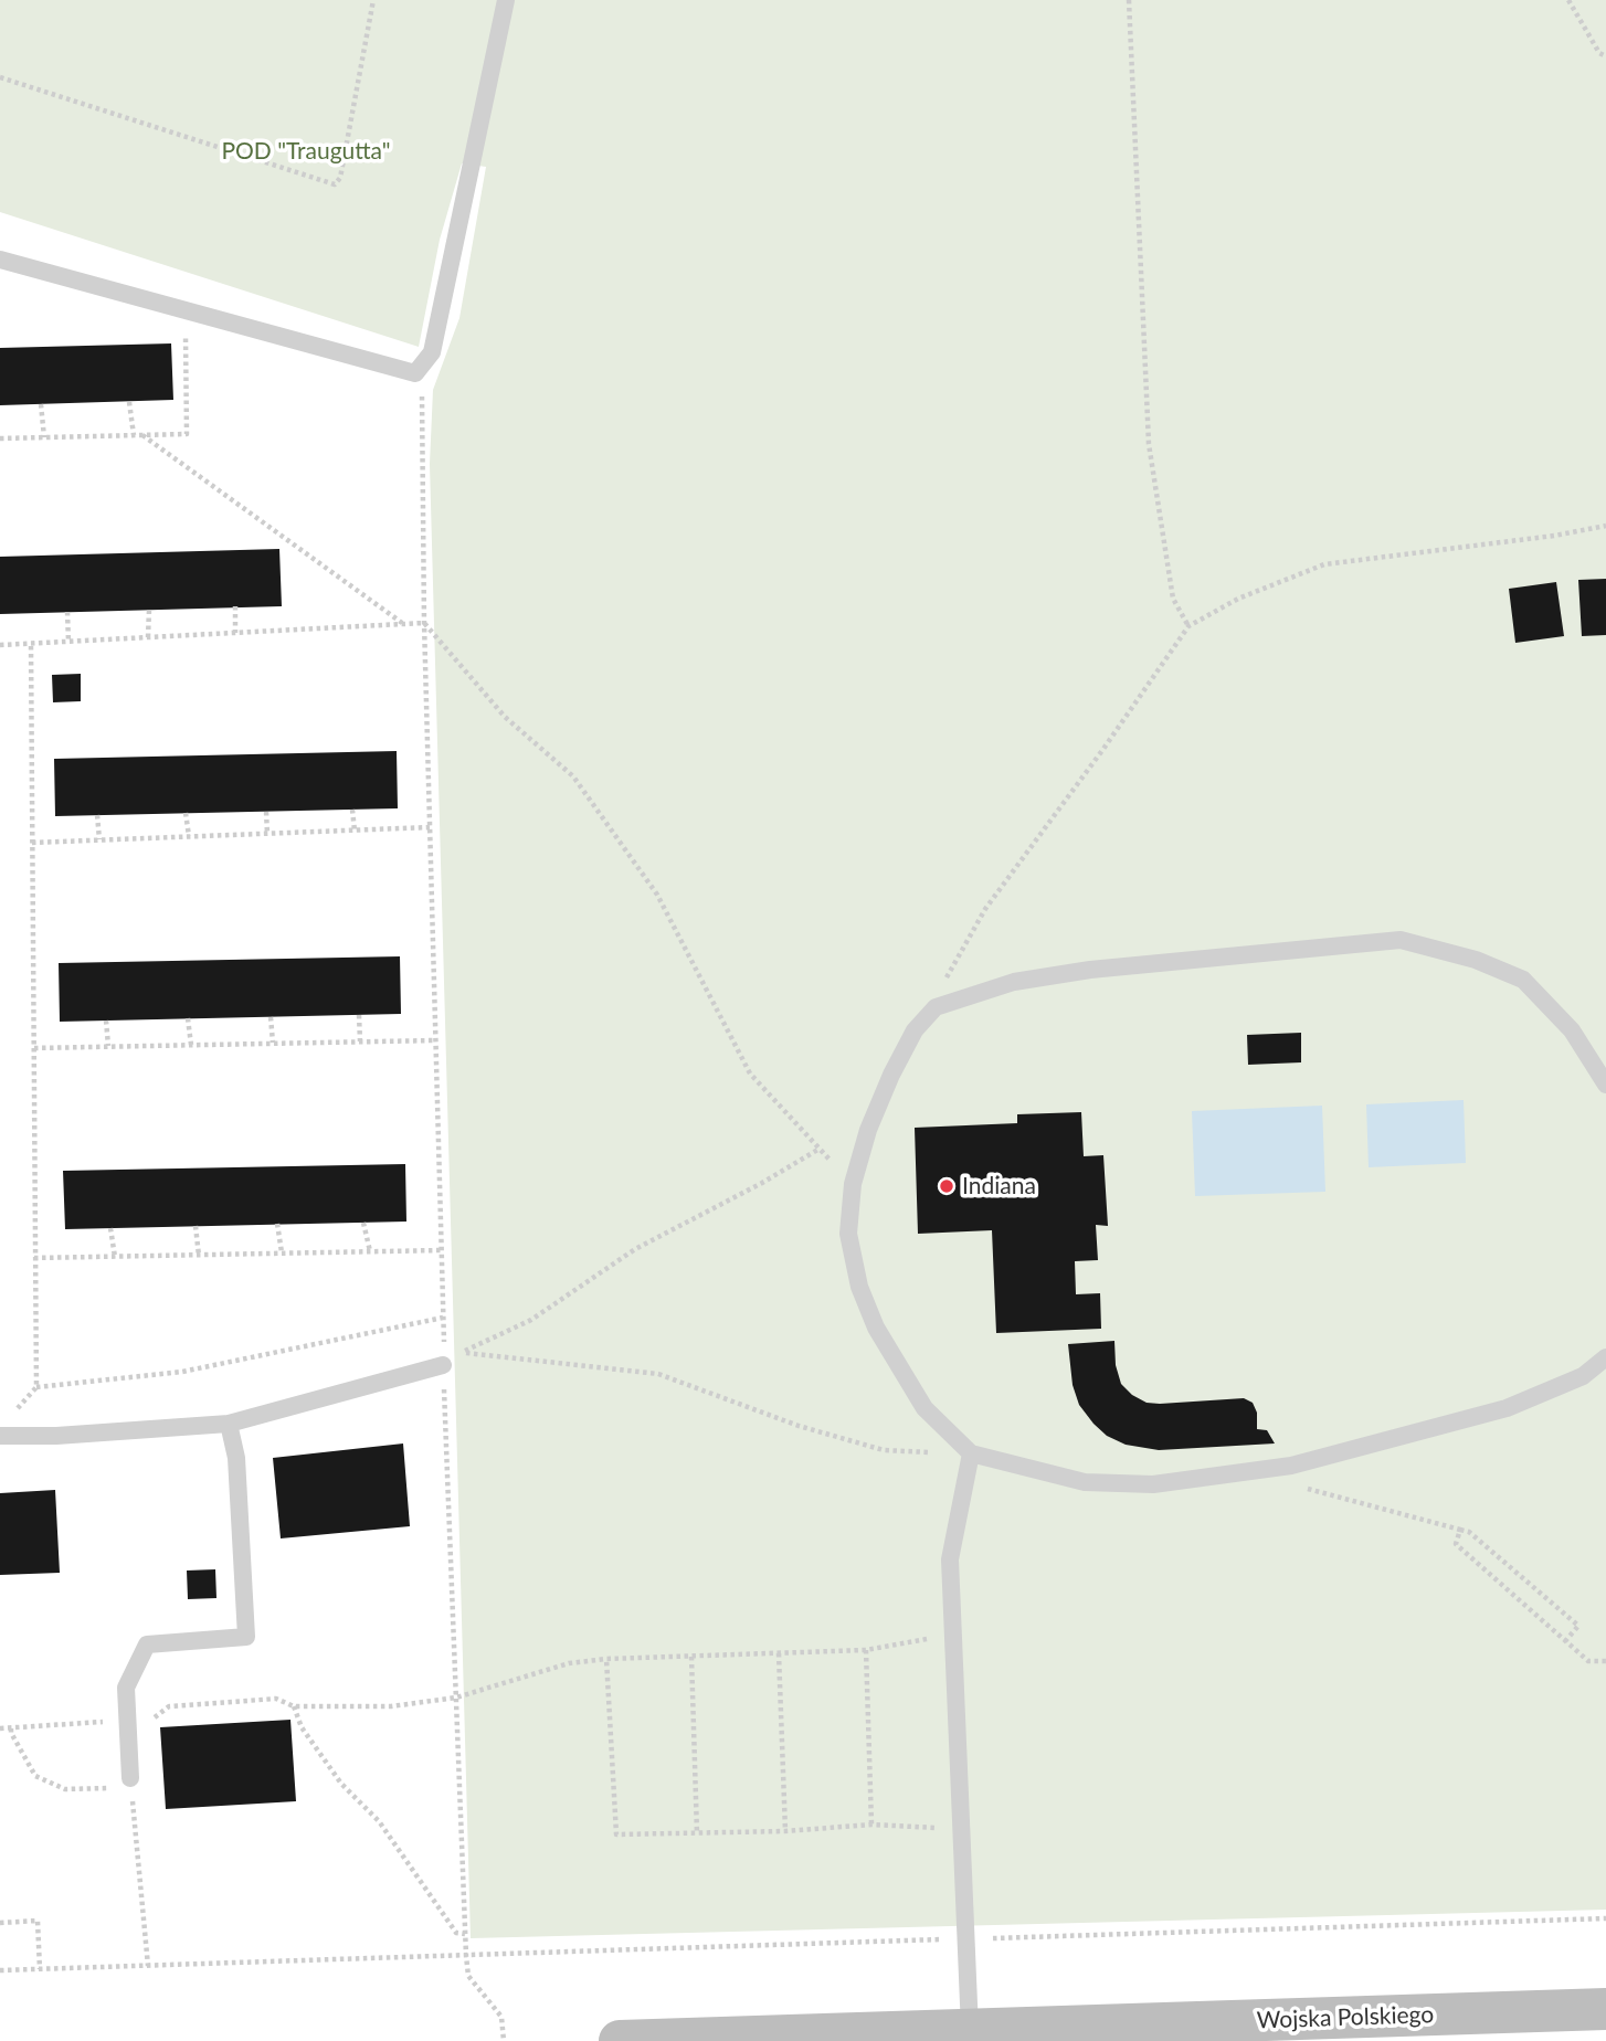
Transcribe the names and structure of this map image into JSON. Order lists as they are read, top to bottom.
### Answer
{
  "streets": {
    "main road": ["Wojska Polskiego"]
  },
  "parks": ["POD \"Traugutta\""],
  "places": ["Indiana"]
}
